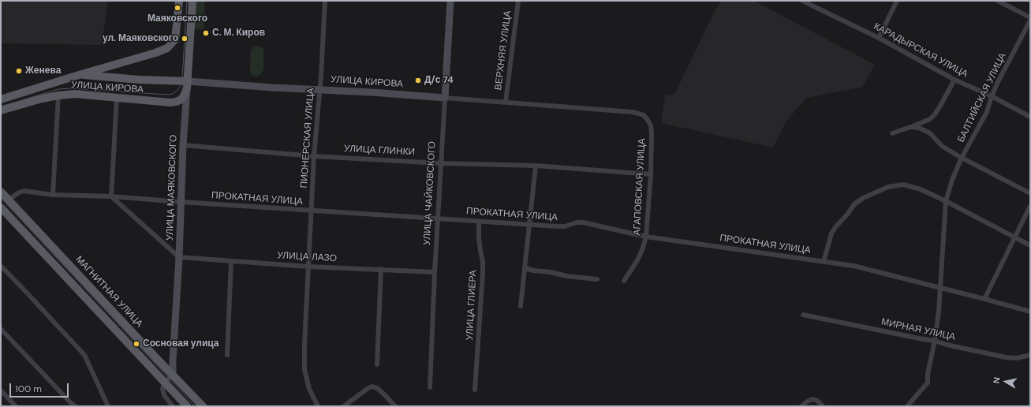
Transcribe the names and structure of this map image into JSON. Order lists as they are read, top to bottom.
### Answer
{
  "streets": {
    "main road": [
      "УЛИЦА КИРОВА",
      "УЛИЦА МАЯКОВСКОГО",
      "УЛИЦА ЧАЙКОВСКОГО",
      "МАГНИТНАЯ УЛИЦА"
    ],
    "street": [
      "ВЕРХНЯЯ УЛИЦА",
      "КАРАДЫРСКАЯ УЛИЦА",
      "БАЛТИЙСКАЯ УЛИЦА",
      "ПИОНЕРСКАЯ УЛИЦА",
      "УЛИЦА ГЛИНКИ",
      "АГАПОВСКАЯ УЛИЦА",
      "ПРОКАТНАЯ УЛИЦА",
      "УЛИЦА ЛАЗО",
      "УЛИЦА ГЛИЕРА",
      "МИРНАЯ УЛИЦА"
    ]
  },
  "crossings": [
    ["ВЕРХНЯЯ УЛИЦА", "УЛИЦА КИРОВА"],
    ["КАРАДЫРСКАЯ УЛИЦА", "БАЛТИЙСКАЯ УЛИЦА"],
    ["УЛИЦА КИРОВА", "ПИОНЕРСКАЯ УЛИЦА"],
    ["УЛИЦА КИРОВА", "АГАПОВСКАЯ УЛИЦА"],
    ["УЛИЦА КИРОВА", "УЛИЦА МАЯКОВСКОГО"],
    ["УЛИЦА КИРОВА", "УЛИЦА ЧАЙКОВСКОГО"],
    ["БАЛТИЙСКАЯ УЛИЦА", "ПРОКАТНАЯ УЛИЦА"],
    ["БАЛТИЙСКАЯ УЛИЦА", "МИРНАЯ УЛИЦА"],
    ["ПИОНЕРСКАЯ УЛИЦА", "УЛИЦА ГЛИНКИ"],
    ["ПИОНЕРСКАЯ УЛИЦА", "ПРОКАТНАЯ УЛИЦА"],
    ["ПИОНЕРСКАЯ УЛИЦА", "УЛИЦА ЛАЗО"],
    ["УЛИЦА ГЛИНКИ", "АГАПОВСКАЯ УЛИЦА"],
    ["УЛИЦА ГЛИНКИ", "УЛИЦА МАЯКОВСКОГО"],
    ["УЛИЦА ГЛИНКИ", "УЛИЦА ЧАЙКОВСКОГО"],
    ["АГАПОВСКАЯ УЛИЦА", "ПРОКАТНАЯ УЛИЦА"],
    ["УЛИЦА МАЯКОВСКОГО", "ПРОКАТНАЯ УЛИЦА"],
    ["УЛИЦА МАЯКОВСКОГО", "УЛИЦА ЛАЗО"],
    ["УЛИЦА МАЯКОВСКОГО", "МАГНИТНАЯ УЛИЦА"],
    ["УЛИЦА ЧАЙКОВСКОГО", "ПРОКАТНАЯ УЛИЦА"],
    ["УЛИЦА ЧАЙКОВСКОГО", "УЛИЦА ЛАЗО"],
    ["ПРОКАТНАЯ УЛИЦА", "МАГНИТНАЯ УЛИЦА"],
    ["ПРОКАТНАЯ УЛИЦА", "УЛИЦА ГЛИЕРА"]
  ],
  "places": [
    "Маяковского",
    "С. М. Киров",
    "ул. Маяковского",
    "Женева",
    "Д/с 74",
    "Сосновая улица"
  ],
  "scale_bar": "100 m",
  "north": "left"
}
